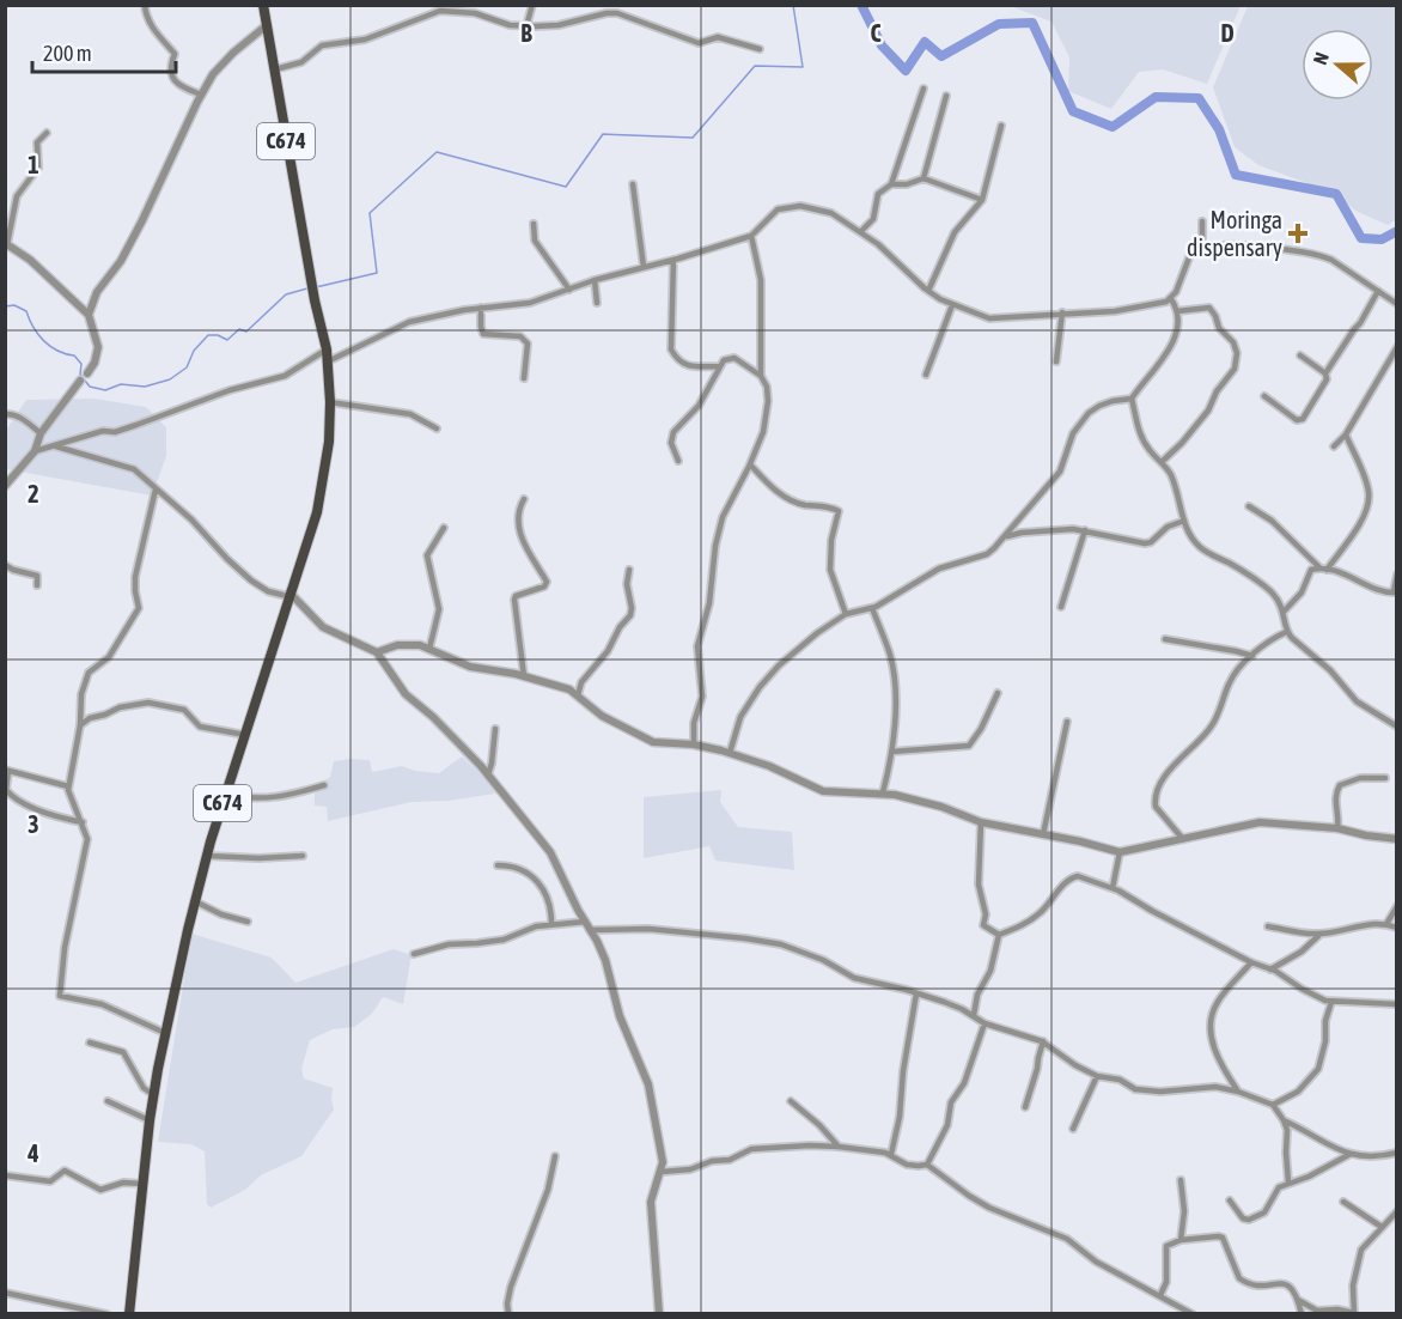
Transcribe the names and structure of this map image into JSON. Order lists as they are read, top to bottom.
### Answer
{
  "streets": {
    "main road": ["C674"]
  },
  "places": {
    "health": ["Moringa dispensary"]
  },
  "scale_bar": "200 m",
  "north": "left",
  "grid": {
    "columns": ["B", "C", "D"],
    "rows": [
      "1",
      "2",
      "3",
      "4"
    ]
  }
}
